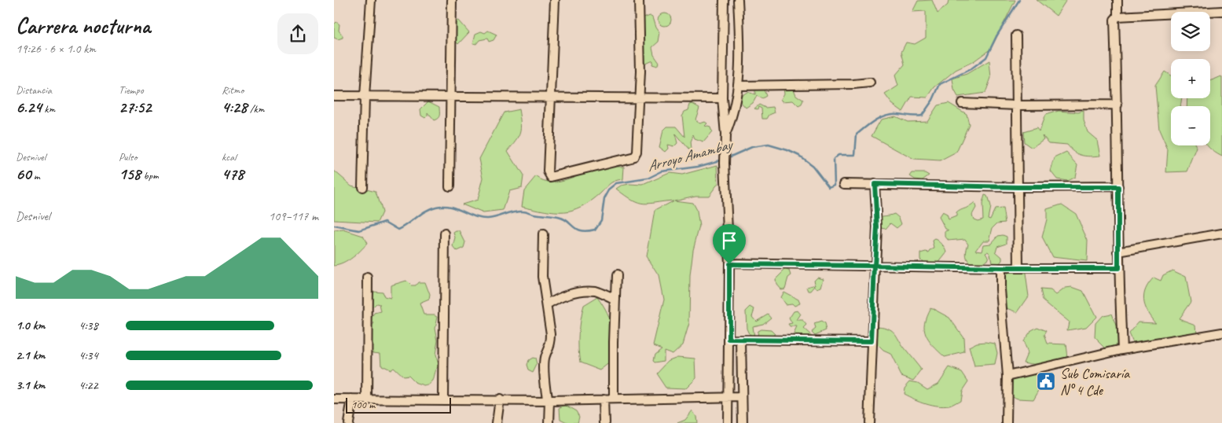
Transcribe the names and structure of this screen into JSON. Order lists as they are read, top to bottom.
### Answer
{
  "water": ["Arroyo Amambay"],
  "places": {
    "public building": ["Sub Comisaría N° 4 Cde"]
  },
  "scale_bar": "100 m",
  "page": {
    "heading": ["Carrera nocturna", "19:26 · 6 × 1.0 km"],
    "map_buttons": ["+", "−"],
    "stats": [
      ["Distancia", "6.24 km"],
      ["Tiempo", "27:52"],
      ["Ritmo", "4:28 /km"],
      ["Desnivel", "60 m"],
      ["Pulso", "158 bpm"],
      ["kcal", "478"]
    ],
    "chart": ["Desnivel", "109–117 m"],
    "list": [
      {
        "name": "1.0 km",
        "note": "4:38"
      },
      {
        "name": "2.1 km",
        "note": "4:34"
      },
      {
        "name": "3.1 km",
        "note": "4:22"
      }
    ],
    "scale": "100 m"
  }
}
